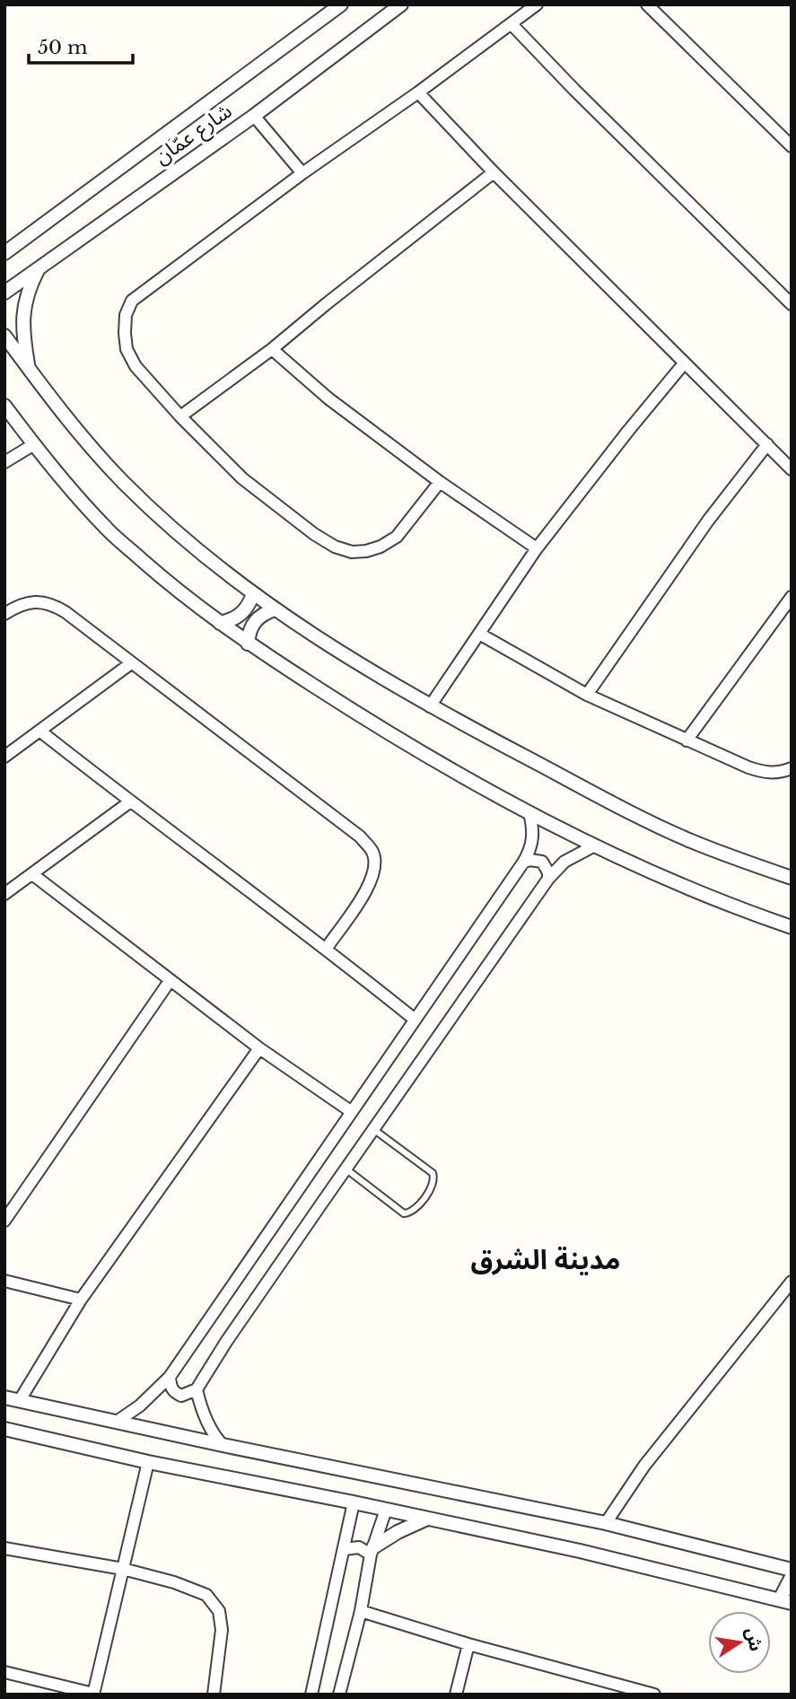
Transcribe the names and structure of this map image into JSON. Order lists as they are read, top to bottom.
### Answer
{
  "streets": {
    "street": ["شارع عمّان"]
  },
  "districts": ["مدينة الشرق"],
  "scale_bar": "50 m",
  "north": "right"
}
